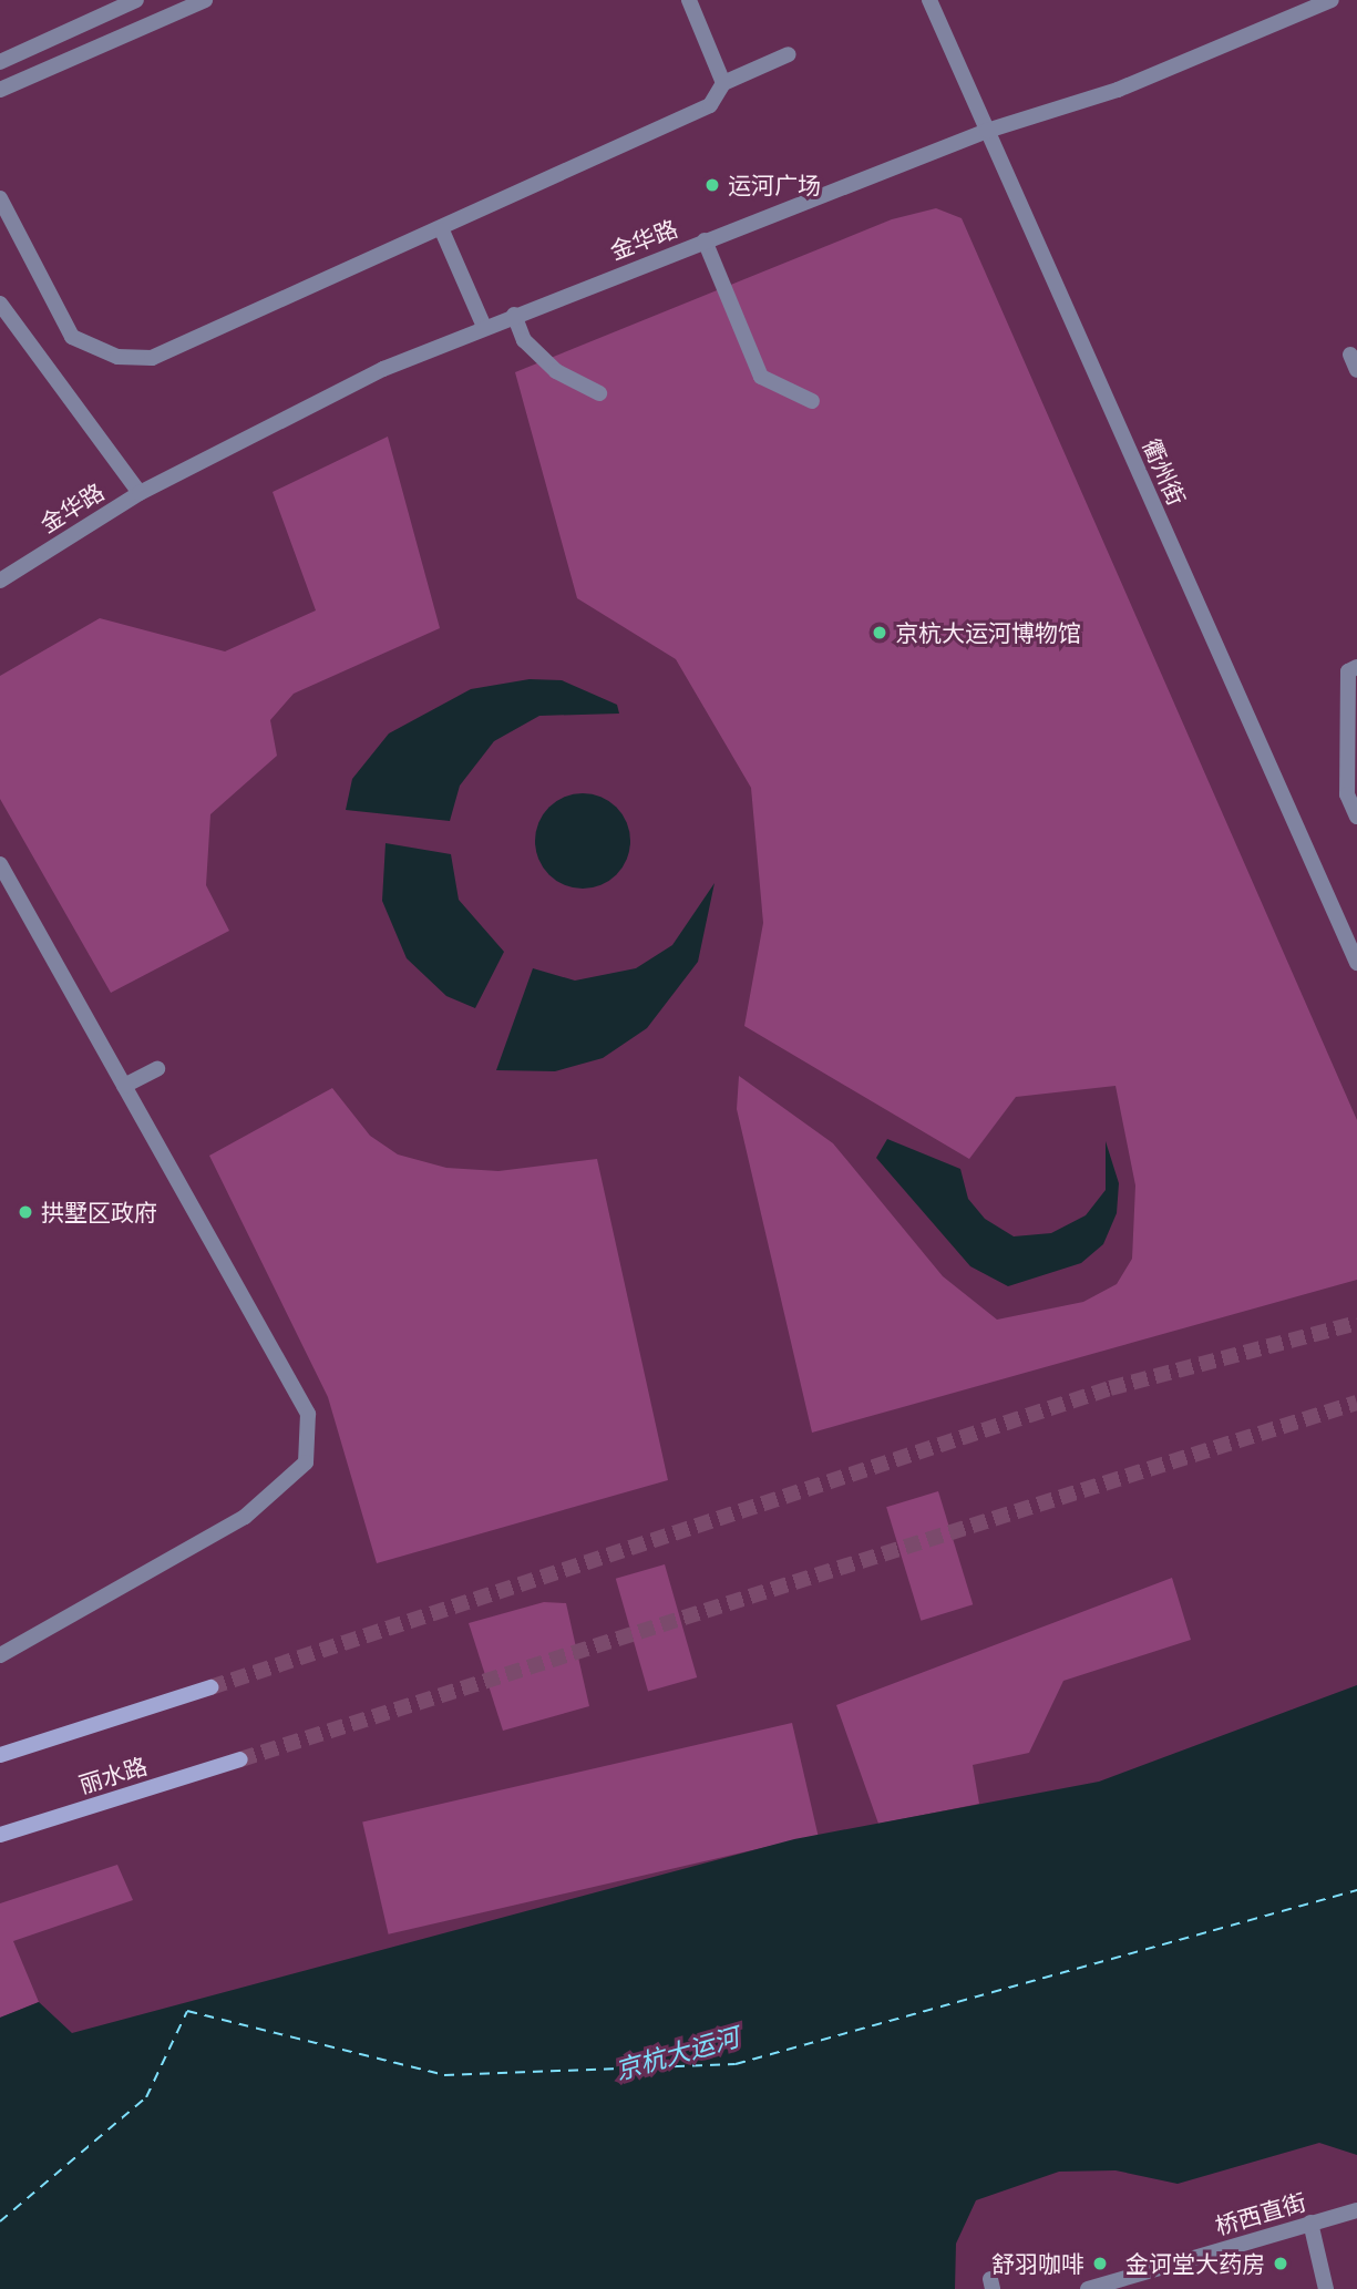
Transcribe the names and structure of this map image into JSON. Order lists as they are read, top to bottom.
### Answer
{
  "streets": {
    "main road": ["丽水路"],
    "street": ["金华路", "衢州街", "桥西直街"]
  },
  "crossings": [
    ["金华路", "衢州街"]
  ],
  "water": ["京杭大运河"],
  "places": [
    "运河广场",
    "京杭大运河博物馆",
    "拱墅区政府",
    "舒羽咖啡",
    "金诃堂大药房"
  ]
}
